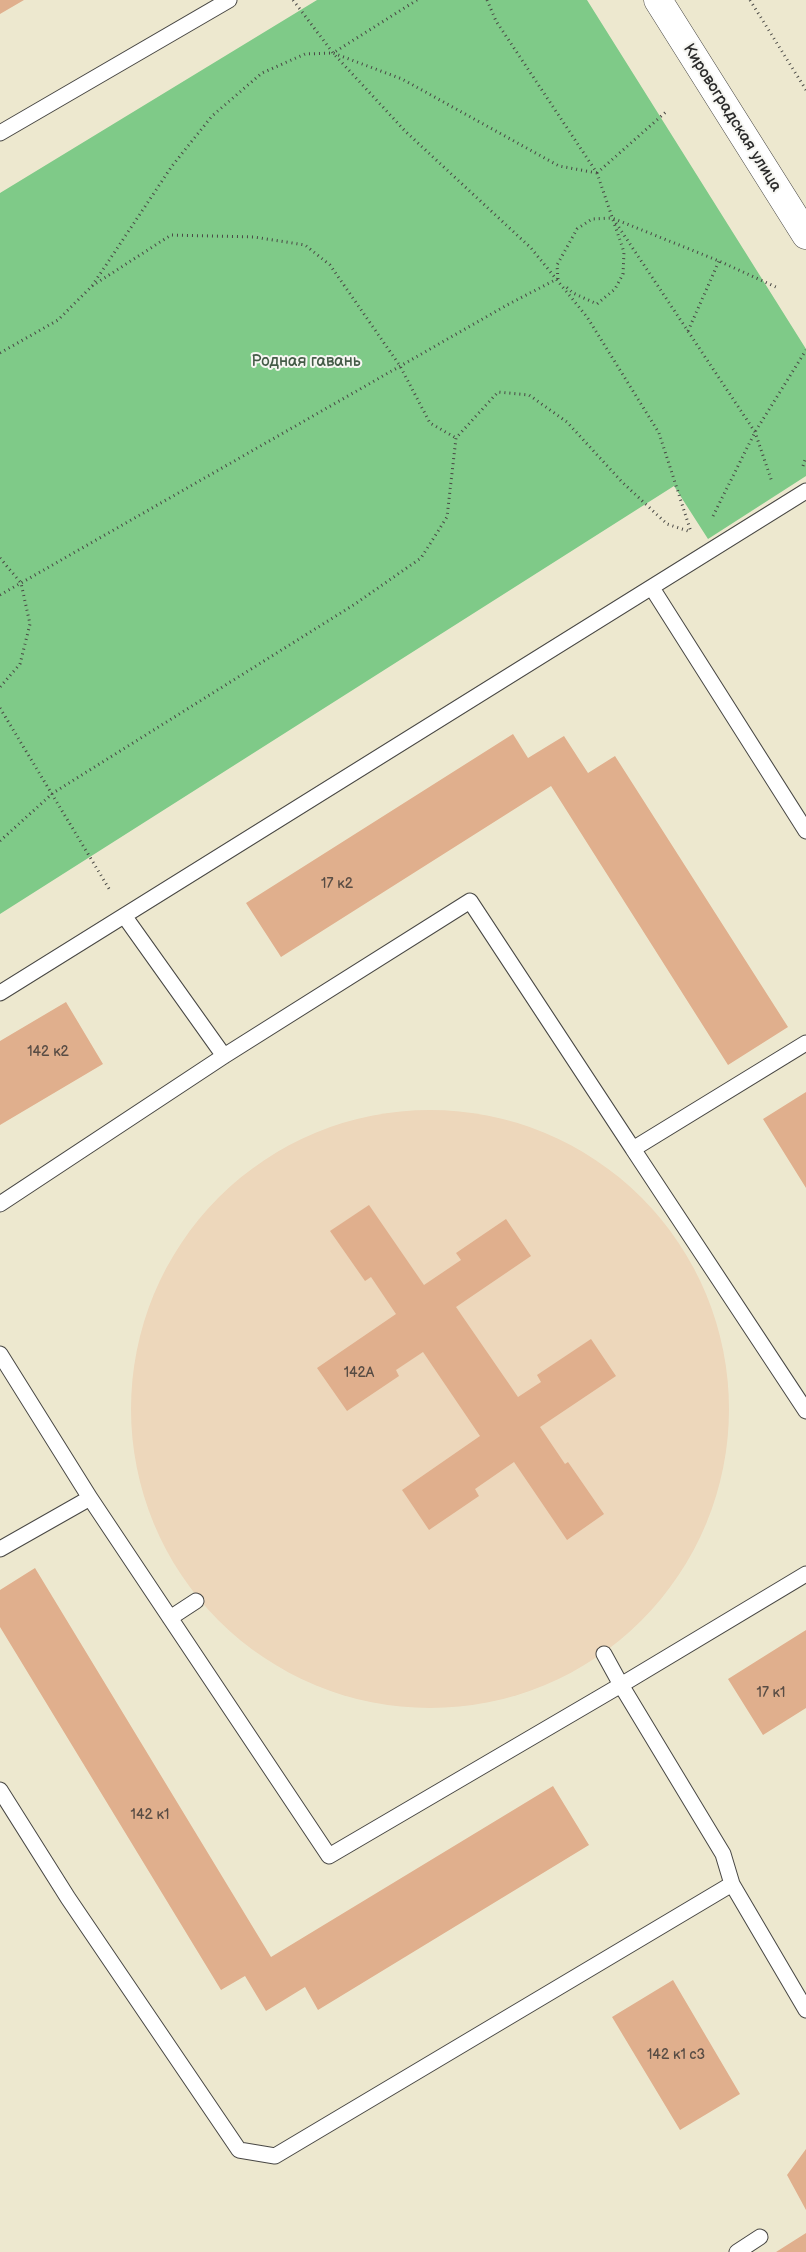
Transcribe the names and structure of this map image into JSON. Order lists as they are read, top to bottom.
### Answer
{
  "streets": {
    "street": ["Кировоградская улица"]
  },
  "parks": ["Родная гавань"],
  "house_numbers": [
    "17 к2",
    "142 к2",
    "142А",
    "17 к1",
    "142 к1",
    "142 к1 с3"
  ]
}
